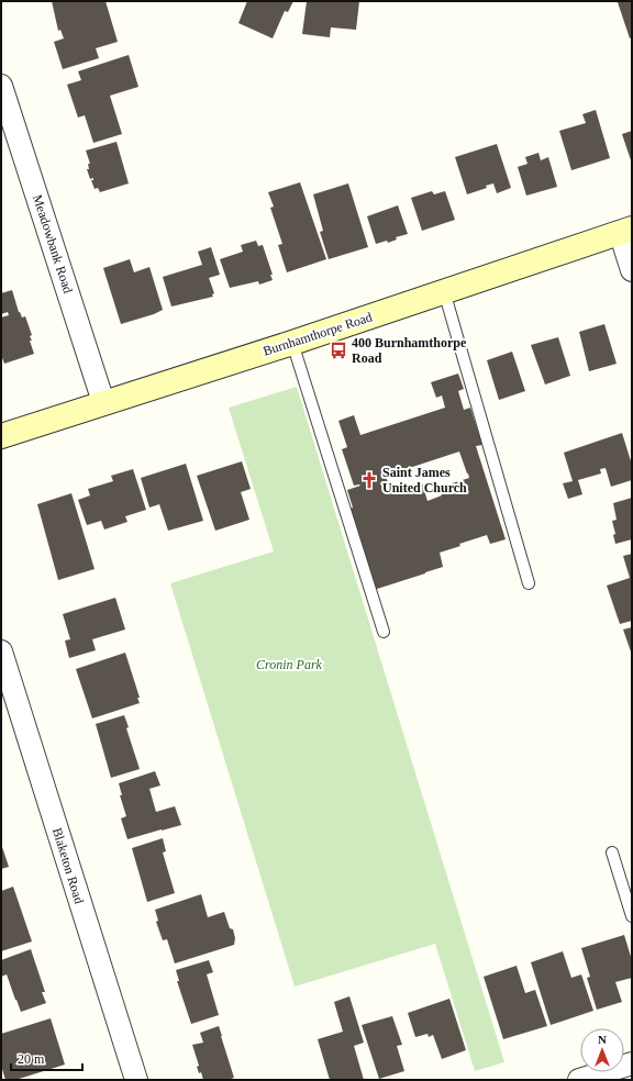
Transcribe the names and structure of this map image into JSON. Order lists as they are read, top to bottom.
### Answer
{
  "streets": {
    "main road": ["Burnhamthorpe Road"],
    "street": ["Meadowbank Road", "Blaketon Road"]
  },
  "crossings": [
    ["Meadowbank Road", "Burnhamthorpe Road"]
  ],
  "parks": ["Cronin Park"],
  "places": {
    "bus stop": ["400 Burnhamthorpe Road"],
    "church": ["Saint James United Church"]
  },
  "scale_bar": "20 m",
  "north": "top"
}
